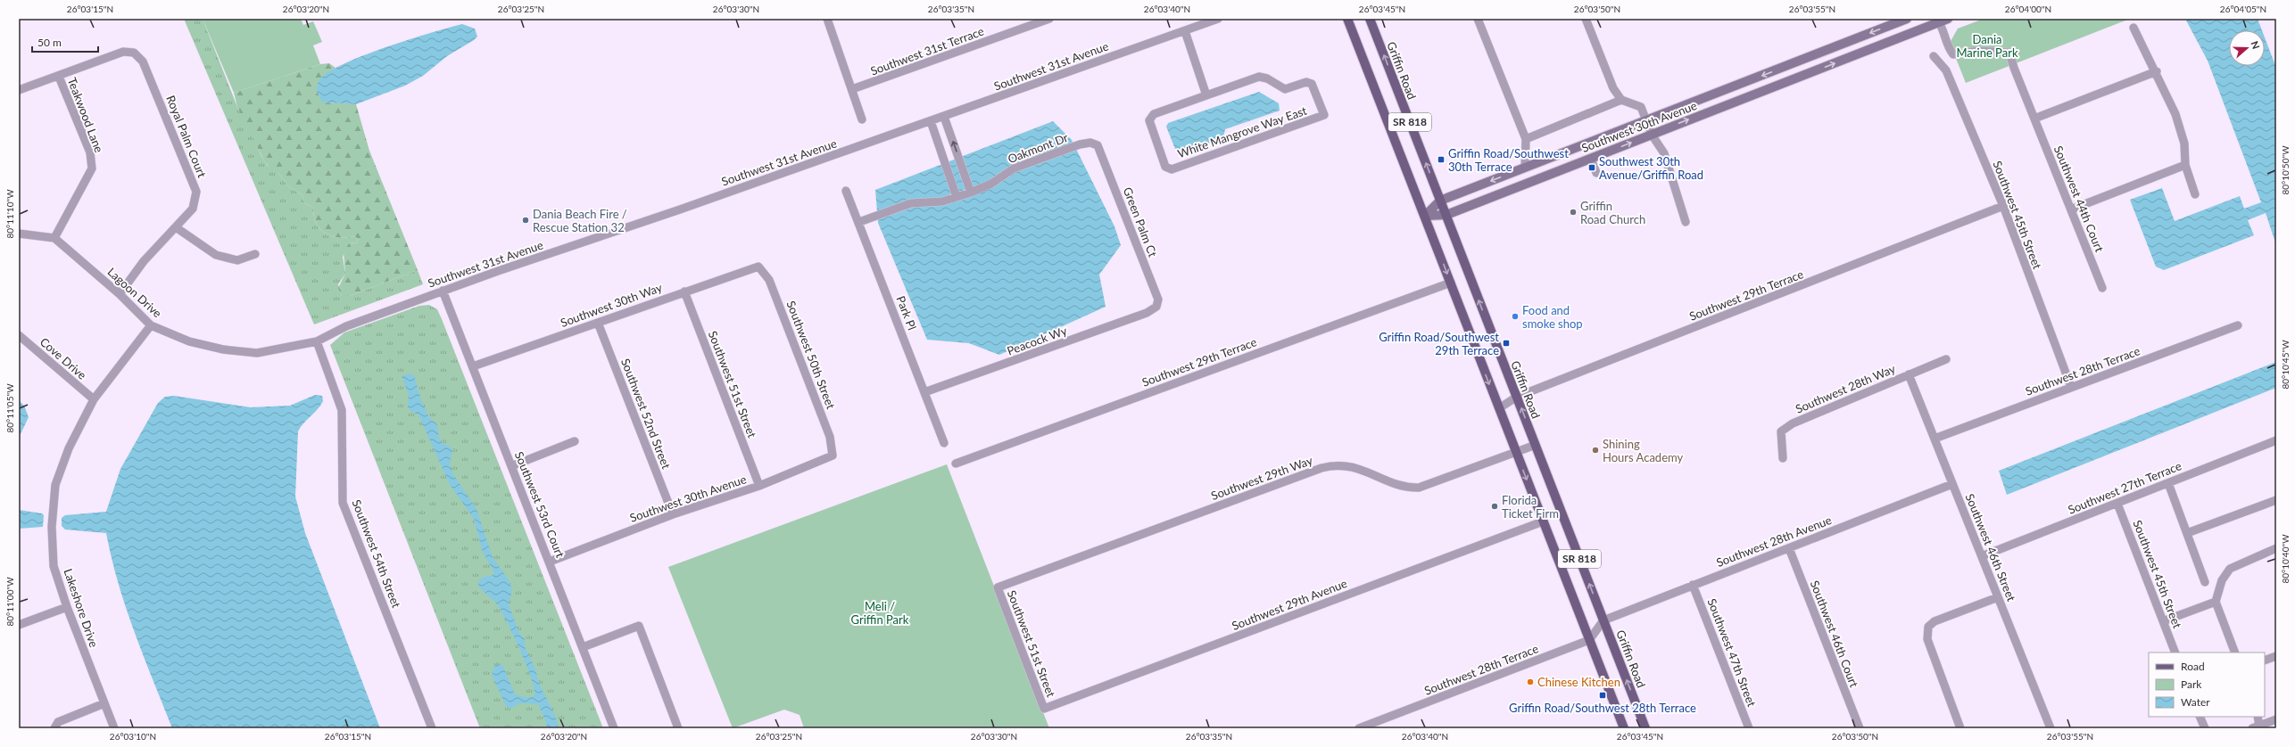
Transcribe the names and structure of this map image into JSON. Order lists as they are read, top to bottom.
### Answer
{
  "streets": {
    "main road": ["Griffin Road", "SR 818", "Southwest 30th Avenue"],
    "street": [
      "Southwest 31st Terrace",
      "Southwest 31st Avenue",
      "Teakwood Lane",
      "White Mangrove Way East",
      "Royal Palm Court",
      "Oakmont Dr",
      "Southwest 44th Court",
      "Southwest 45th Street",
      "Green Palm Ct",
      "Lagoon Drive",
      "Southwest 29th Terrace",
      "Southwest 30th Way",
      "Park Pl",
      "Peacock Wy",
      "Southwest 50th Street",
      "Cove Drive",
      "Southwest 28th Terrace",
      "Southwest 51st Street",
      "Southwest 28th Way",
      "Southwest 52nd Street",
      "Southwest 29th Way",
      "Southwest 27th Terrace",
      "Southwest 53rd Court",
      "Southwest 28th Avenue",
      "Southwest 46th Street",
      "Southwest 54th Street",
      "Southwest 29th Avenue",
      "Lakeshore Drive",
      "Southwest 46th Court",
      "Southwest 47th Street"
    ]
  },
  "crossings": [
    ["Southwest 31st Avenue", "Lagoon Drive"],
    ["Southwest 31st Avenue", "Southwest 53rd Court"],
    ["Griffin Road", "Southwest 30th Avenue"],
    ["Griffin Road", "Southwest 29th Terrace"],
    ["Griffin Road", "Southwest 29th Way"],
    ["Griffin Road", "Southwest 28th Avenue"],
    ["Teakwood Lane", "Royal Palm Court"],
    ["Teakwood Lane", "Lagoon Drive"],
    ["SR 818", "Southwest 30th Avenue"],
    ["SR 818", "Southwest 29th Terrace"],
    ["SR 818", "Southwest 28th Terrace"],
    ["SR 818", "Southwest 29th Way"],
    ["SR 818", "Southwest 29th Avenue"],
    ["Southwest 30th Avenue", "Southwest 44th Court"],
    ["Southwest 30th Avenue", "Southwest 50th Street"],
    ["Southwest 30th Avenue", "Southwest 51st Street"],
    ["Southwest 30th Avenue", "Southwest 52nd Street"],
    ["Southwest 30th Avenue", "Southwest 53rd Court"],
    ["Royal Palm Court", "Lagoon Drive"],
    ["Oakmont Dr", "Green Palm Ct"],
    ["Southwest 45th Street", "Southwest 29th Terrace"],
    ["Southwest 45th Street", "Southwest 28th Terrace"],
    ["Southwest 45th Street", "Southwest 27th Terrace"],
    ["Green Palm Ct", "Peacock Wy"],
    ["Lagoon Drive", "Southwest 54th Street"],
    ["Lagoon Drive", "Lakeshore Drive"],
    ["Southwest 30th Way", "Southwest 50th Street"],
    ["Southwest 30th Way", "Southwest 51st Street"],
    ["Southwest 30th Way", "Southwest 52nd Street"],
    ["Southwest 30th Way", "Southwest 53rd Court"],
    ["Park Pl", "Peacock Wy"],
    ["Cove Drive", "Lakeshore Drive"],
    ["Southwest 28th Terrace", "Southwest 46th Street"],
    ["Southwest 51st Street", "Southwest 29th Way"],
    ["Southwest 51st Street", "Southwest 29th Avenue"],
    ["Southwest 28th Way", "Southwest 46th Street"],
    ["Southwest 27th Terrace", "Southwest 46th Street"],
    ["Southwest 28th Avenue", "Southwest 46th Street"],
    ["Southwest 28th Avenue", "Southwest 46th Court"],
    ["Southwest 28th Avenue", "Southwest 47th Street"]
  ],
  "parks": ["Dania Marine Park", "Meli / Griffin Park"],
  "places": {
    "transit": [
      "Griffin Road/Southwest 30th Terrace",
      "Southwest 30th Avenue/Griffin Road",
      "Griffin Road/Southwest 29th Terrace",
      "Griffin Road/Southwest 28th Terrace"
    ],
    "other": [
      "Griffin Road Church",
      "Dania Beach Fire / Rescue Station 32",
      "Food and smoke shop",
      "Shining Hours Academy",
      "Florida Ticket Firm",
      "Chinese Kitchen"
    ]
  },
  "legend": ["Road", "Park", "Water"],
  "scale_bar": "50 m",
  "north": "right",
  "coordinates": [
    "26°03'15\"N",
    "26°03'20\"N",
    "26°03'25\"N",
    "26°03'30\"N",
    "26°03'35\"N",
    "26°03'40\"N",
    "26°03'45\"N",
    "26°03'50\"N",
    "26°03'55\"N",
    "26°04'00\"N",
    "26°04'05\"N",
    "80°10'50\"W",
    "80°11'10\"W",
    "80°10'45\"W",
    "80°11'05\"W",
    "80°10'40\"W",
    "80°11'00\"W",
    "26°03'10\"N"
  ]
}
